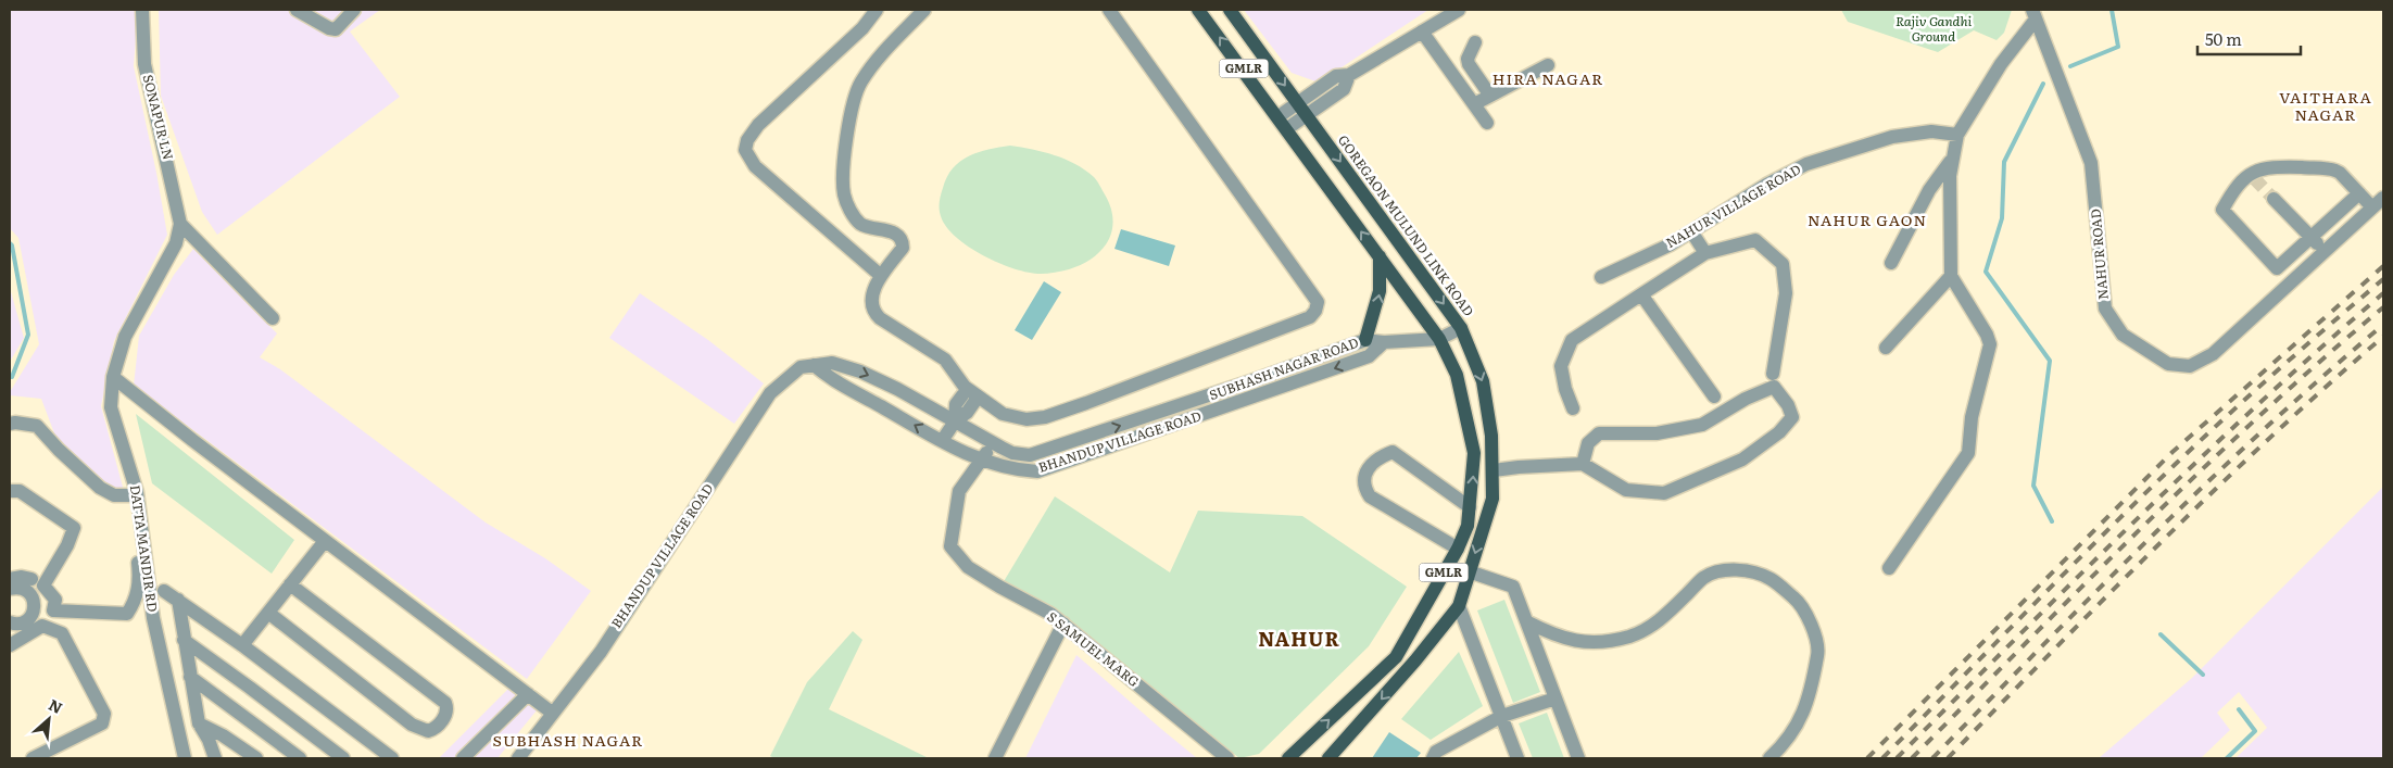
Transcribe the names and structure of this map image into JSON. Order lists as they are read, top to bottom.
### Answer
{
  "streets": {
    "main road": ["GMLR", "GOREGAON MULUND LINK ROAD"],
    "street": [
      "SONAPUR LN",
      "NAHUR VILLAGE ROAD",
      "NAHUR ROAD",
      "SUBHASH NAGAR ROAD",
      "BHANDUP VILLAGE ROAD",
      "DATTA MANDIR RD",
      "S SAMUEL MARG"
    ]
  },
  "crossings": [
    ["GMLR", "GOREGAON MULUND LINK ROAD"],
    ["SONAPUR LN", "DATTA MANDIR RD"],
    ["SUBHASH NAGAR ROAD", "BHANDUP VILLAGE ROAD"],
    ["BHANDUP VILLAGE ROAD", "S SAMUEL MARG"]
  ],
  "districts": [
    "HIRA NAGAR",
    "VAITHARA NAGAR",
    "NAHUR GAON",
    "NAHUR",
    "SUBHASH NAGAR"
  ],
  "parks": ["Rajiv Gandhi Ground"],
  "scale_bar": "50 m",
  "north": "top right"
}
